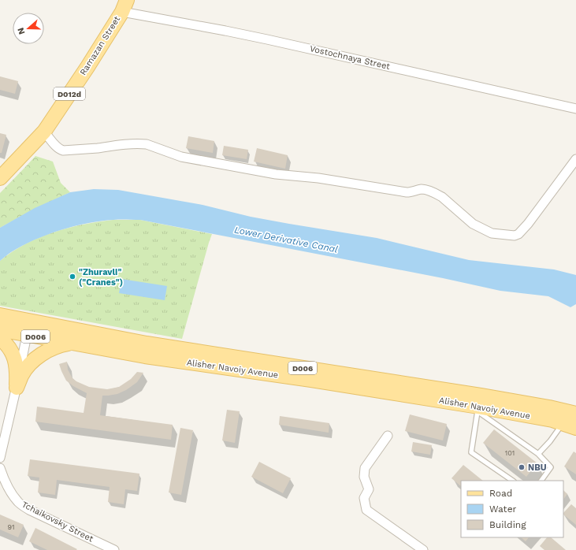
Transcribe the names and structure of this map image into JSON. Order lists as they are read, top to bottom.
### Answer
{
  "streets": {
    "main road": [
      "Ramazan Street",
      "D012d",
      "D006",
      "Alisher Navoiy Avenue"
    ],
    "street": ["Vostochnaya Street", "Tchaikovsky Street"]
  },
  "crossings": [
    ["Ramazan Street", "Vostochnaya Street"]
  ],
  "water": ["Lower Derivative Canal"],
  "places": ["\"Zhuravli\" (\"Cranes\")", "NBU"],
  "house_numbers": ["101", "91"],
  "legend": ["Road", "Water", "Building"],
  "north": "left"
}
